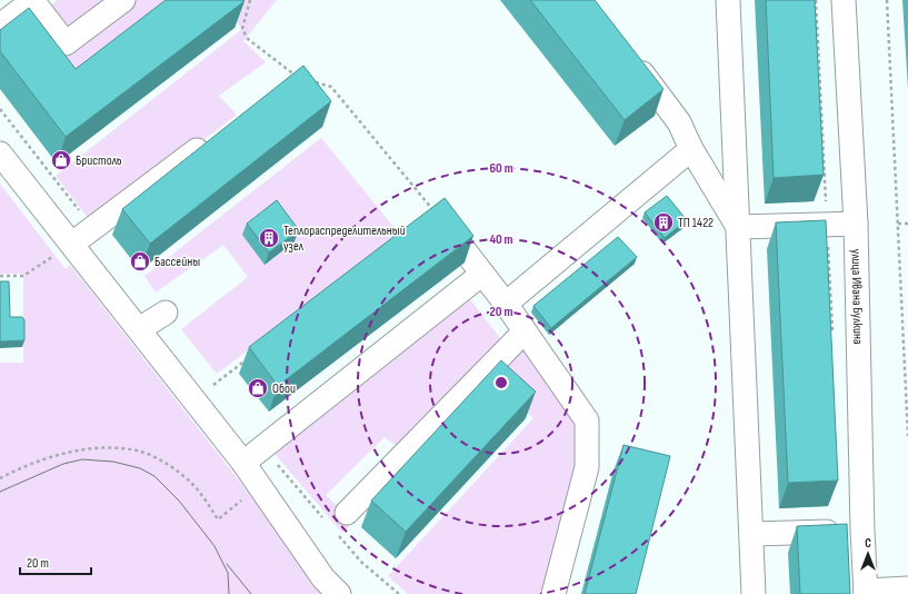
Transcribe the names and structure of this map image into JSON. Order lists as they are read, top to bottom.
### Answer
{
  "streets": {
    "street": ["улица Ивана Булкина"]
  },
  "places": {
    "shop": ["Бристоль", "Бассейны", "Обои"],
    "building": ["ТП 1422", "Теплораспределительный узел"]
  },
  "scale_bar": "20 m",
  "north": "top",
  "rings": ["60 m", "40 m", "20 m"]
}
